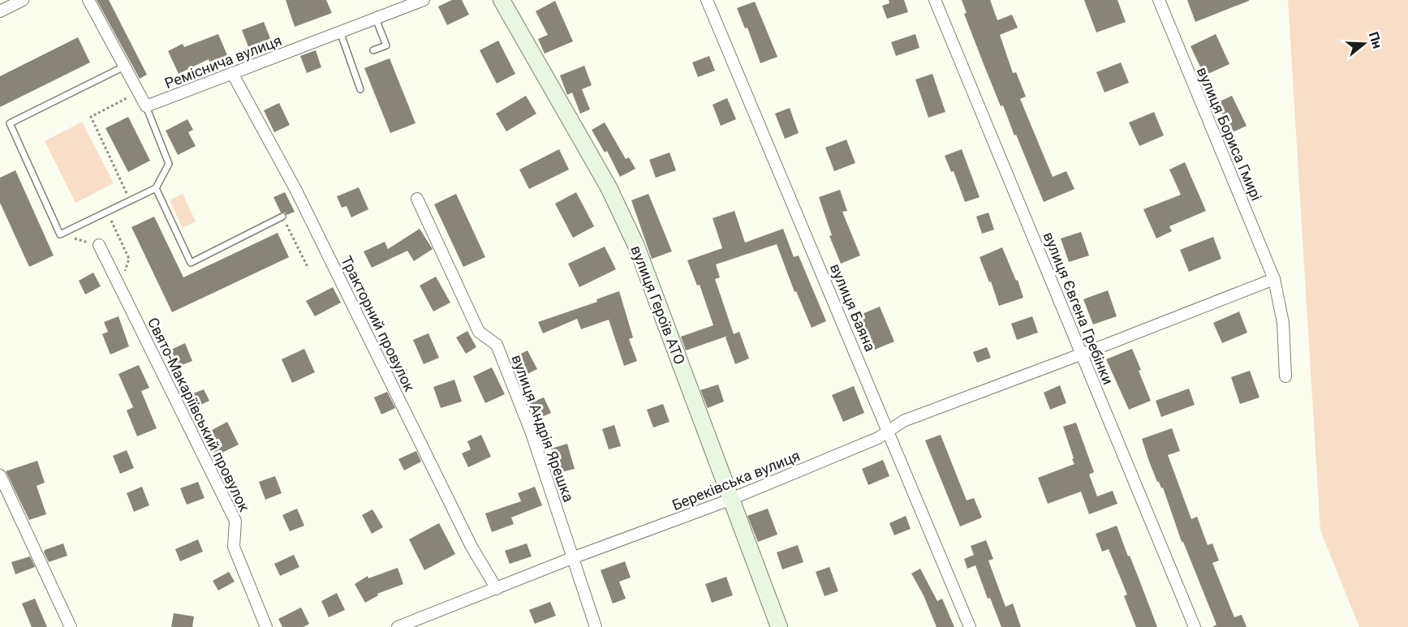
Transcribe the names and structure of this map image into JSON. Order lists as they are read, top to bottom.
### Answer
{
  "streets": {
    "street": [
      "Реміснича вулиця",
      "вулиця Бориса Гмирі",
      "вулиця Героїв АТО",
      "вулиця Баяна",
      "вулиця Євгена Гребінки",
      "Тракторний провулок",
      "Свято-Макаріївський провулок",
      "вулиця Андрія Ярешка",
      "Береківська вулиця"
    ]
  },
  "crossings": [
    ["Реміснича вулиця", "Тракторний провулок"],
    ["вулиця Героїв АТО", "Береківська вулиця"],
    ["вулиця Баяна", "Береківська вулиця"],
    ["вулиця Євгена Гребінки", "Береківська вулиця"],
    ["Тракторний провулок", "Береківська вулиця"],
    ["вулиця Андрія Ярешка", "Береківська вулиця"]
  ],
  "north": "right"
}
